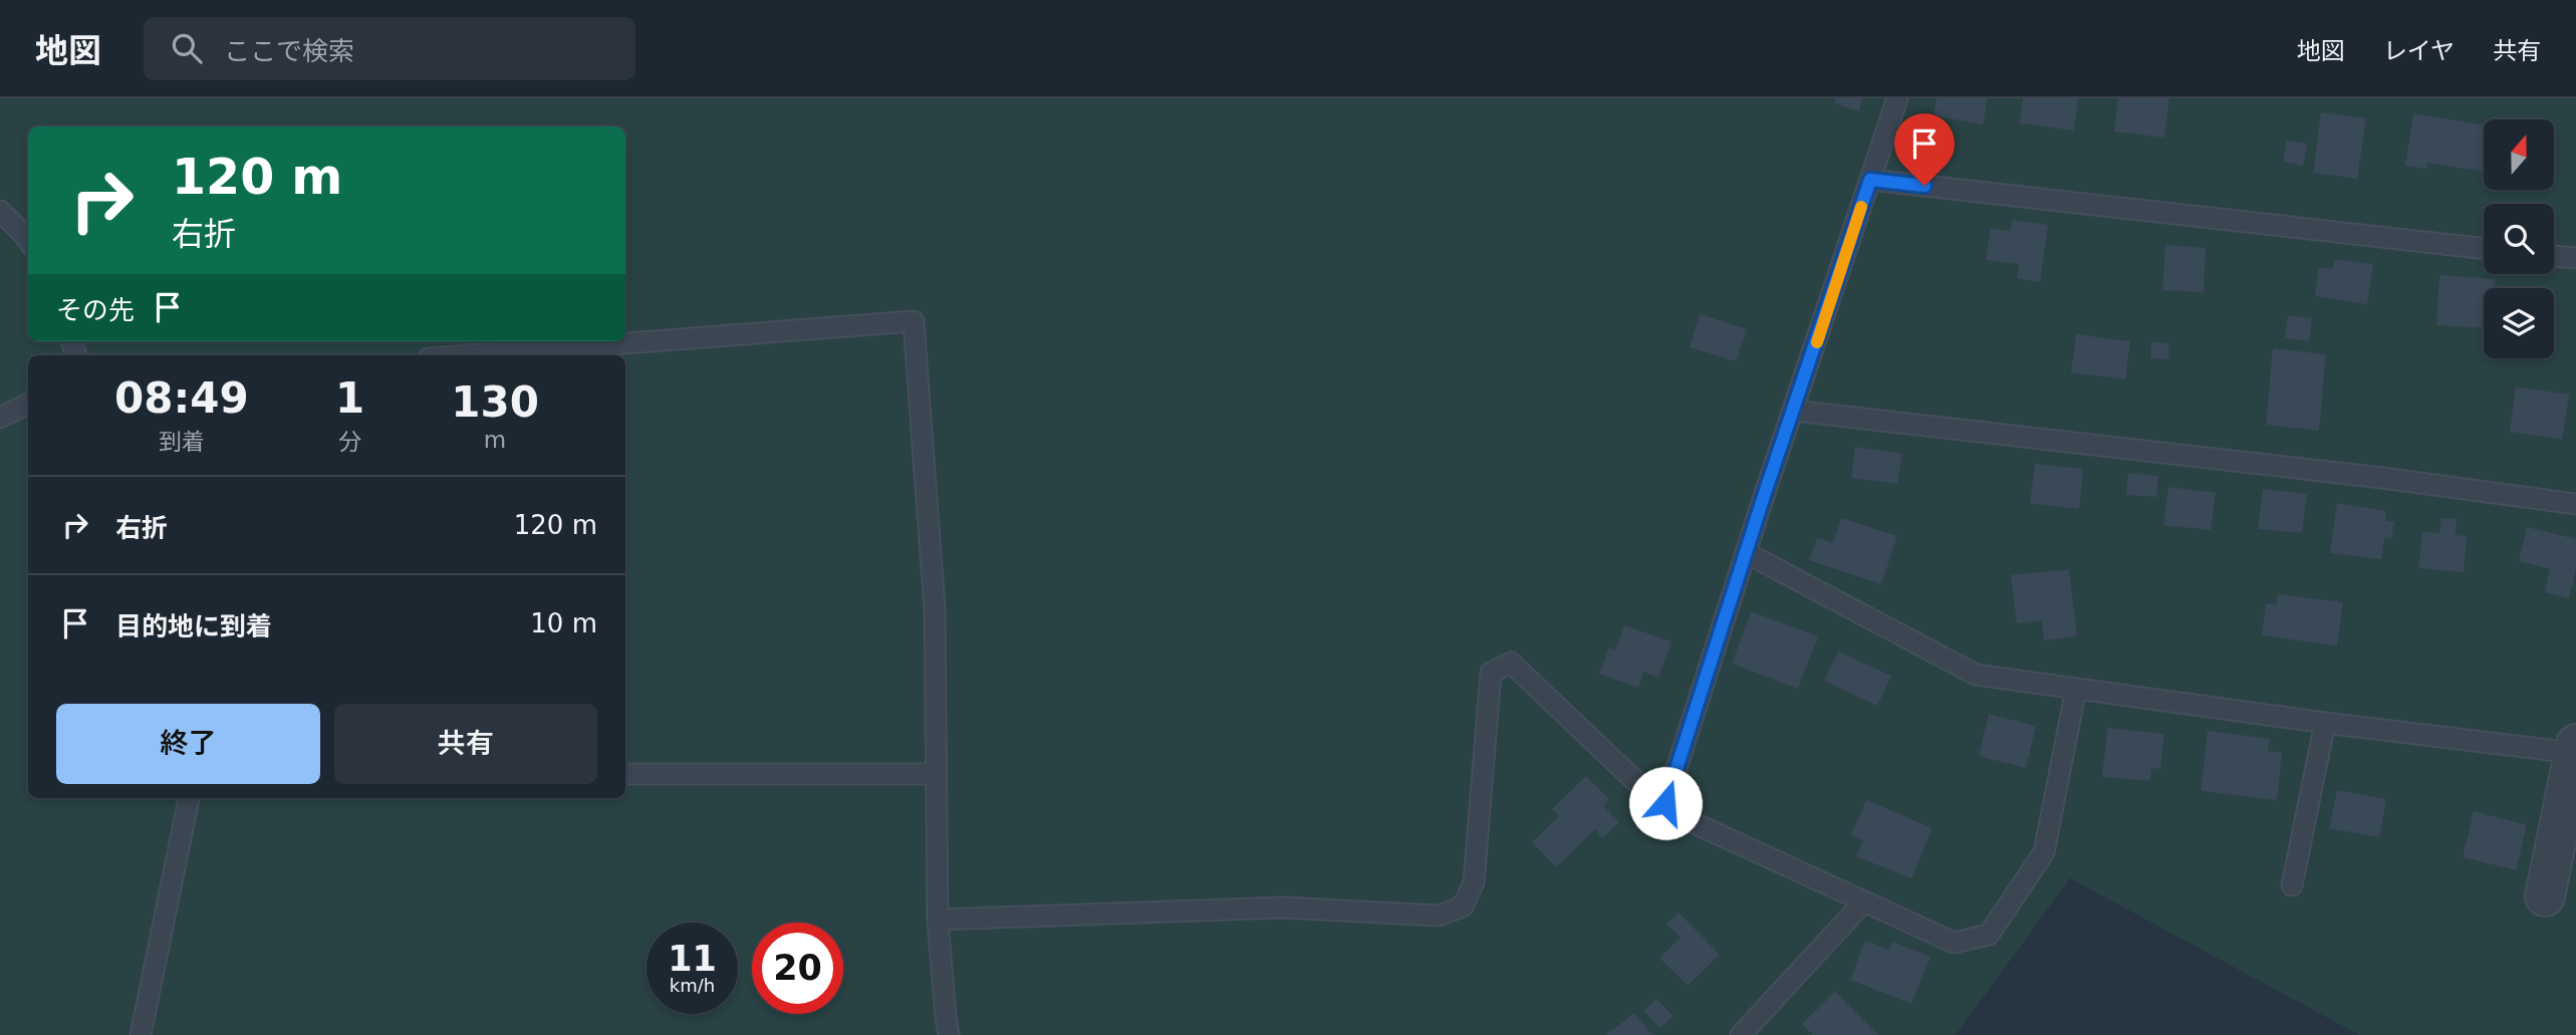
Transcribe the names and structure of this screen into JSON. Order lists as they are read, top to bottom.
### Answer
{
  "north": "top",
  "page": {
    "header": "地図",
    "search": "ここで検索",
    "nav": ["地図", "レイヤ", "共有"],
    "turn": ["120 m", "右折"],
    "then": "その先",
    "eta": [
      "08:49",
      "到着",
      "1",
      "分",
      "130",
      "m"
    ],
    "list": [
      {
        "name": "右折",
        "value": "120 m"
      },
      {
        "name": "目的地に到着",
        "value": "10 m"
      }
    ],
    "buttons": ["終了", "共有"],
    "speed": "11 km/h",
    "limit": "20"
  }
}
